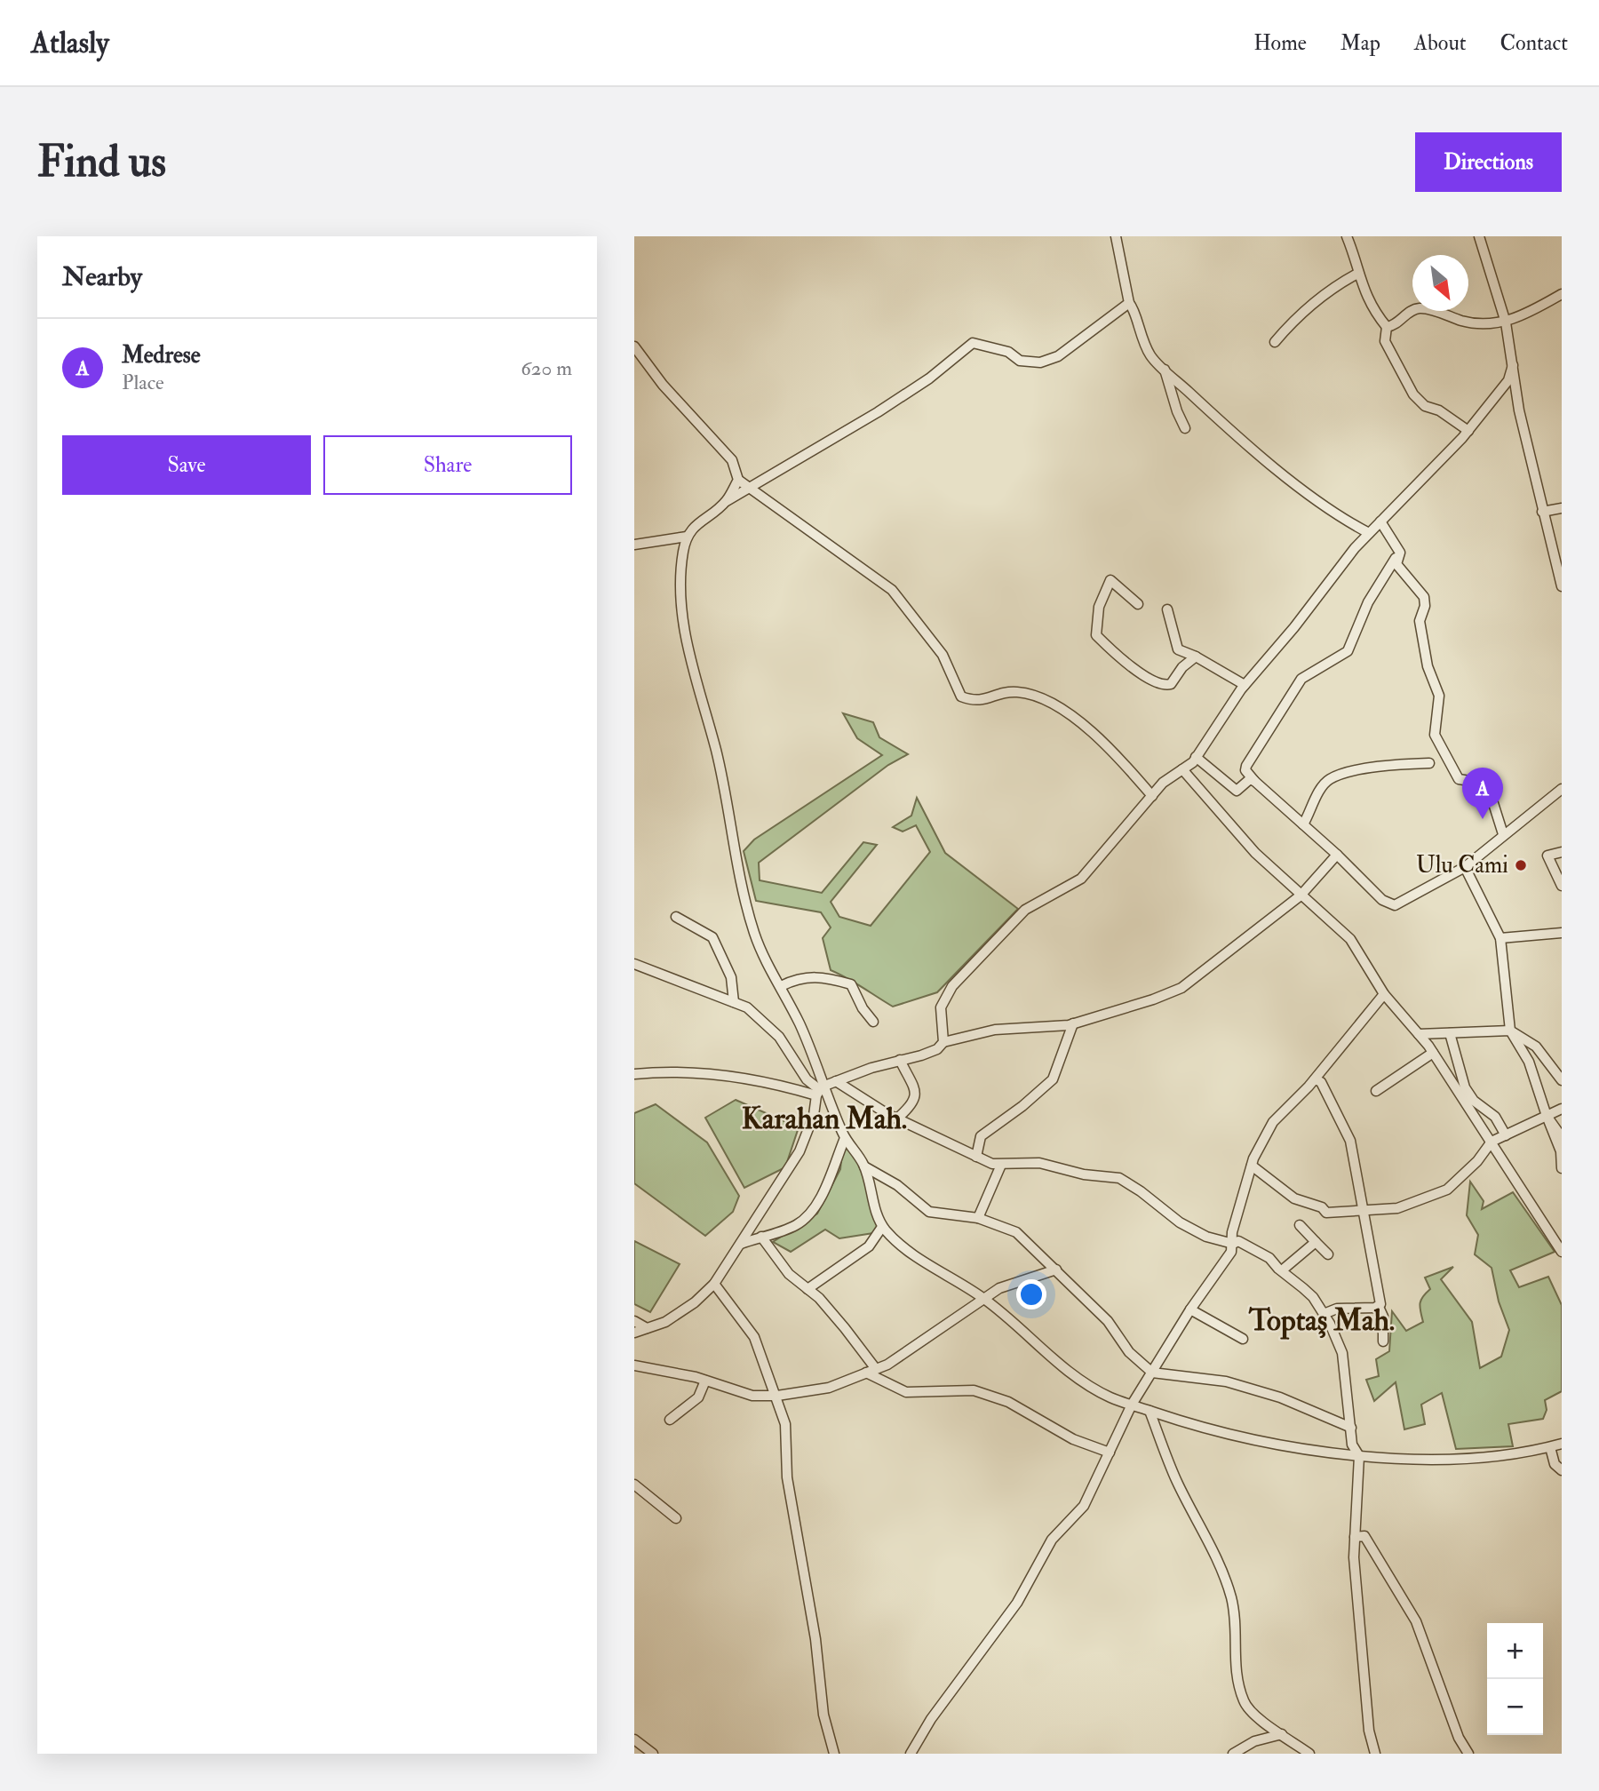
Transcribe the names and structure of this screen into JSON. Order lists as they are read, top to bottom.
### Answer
{
  "districts": ["Karahan Mah.", "Toptaş Mah."],
  "places": ["Ulu Cami"],
  "north": "bottom right",
  "page": {
    "header": "Atlasly",
    "nav": [
      "Home",
      "Map",
      "About",
      "Contact"
    ],
    "buttons": [
      "Directions",
      ["Save", "Share"]
    ],
    "title": "Find us",
    "heading": "Nearby",
    "list": [
      {
        "mark": "A",
        "name": "Medrese",
        "note": "Place",
        "value": "620 m"
      }
    ],
    "pins": "A",
    "map_buttons": ["+", "−"]
  }
}
